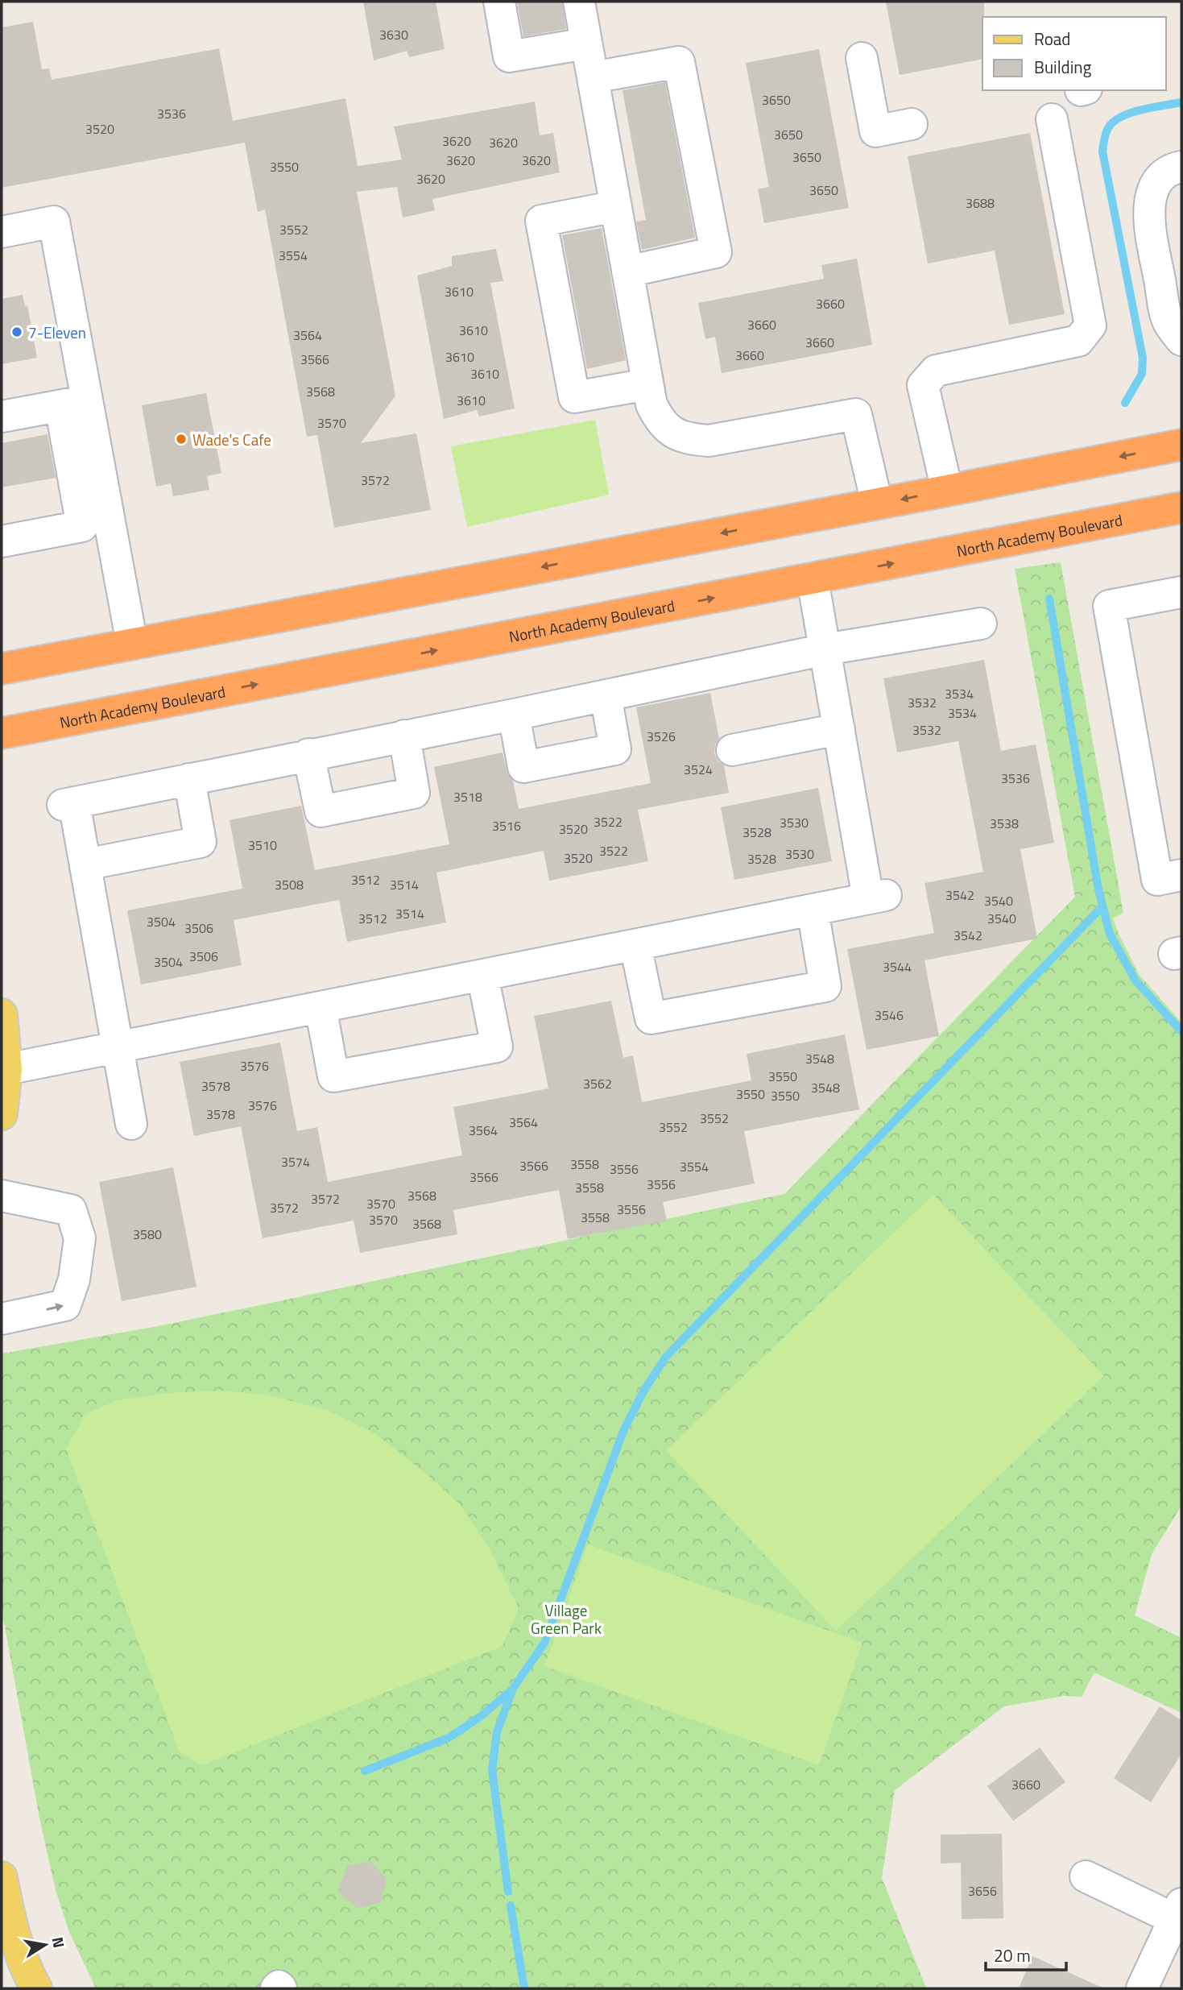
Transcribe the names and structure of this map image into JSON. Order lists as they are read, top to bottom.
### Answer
{
  "streets": {
    "highway": ["North Academy Boulevard"]
  },
  "parks": ["Village Green Park"],
  "places": ["7-Eleven", "Wade's Cafe"],
  "house_numbers": [
    "3630",
    "3650",
    "3536",
    "3520",
    "3650",
    "3620",
    "3620",
    "3650",
    "3620",
    "3620",
    "3550",
    "3620",
    "3650",
    "3688",
    "3552",
    "3554",
    "3610",
    "3660",
    "3660",
    "3610",
    "3564",
    "3660",
    "3660",
    "3610",
    "3566",
    "3610",
    "3568",
    "3610",
    "3570",
    "3572",
    "3534",
    "3532",
    "3534",
    "3532",
    "3526",
    "3524",
    "3536",
    "3518",
    "3522",
    "3530",
    "3538",
    "3516",
    "3520",
    "3528",
    "3510",
    "3522",
    "3530",
    "3520",
    "3528",
    "3512",
    "3508",
    "3514",
    "3542",
    "3540",
    "3514",
    "3512",
    "3540",
    "3504",
    "3506",
    "3542",
    "3506",
    "3504",
    "3544",
    "3546",
    "3548",
    "3576",
    "3550",
    "3562",
    "3578",
    "3548",
    "3550",
    "3550",
    "3576",
    "3578",
    "3552",
    "3564",
    "3552",
    "3564",
    "3574",
    "3558",
    "3566",
    "3554",
    "3556",
    "3566",
    "3556",
    "3558",
    "3568",
    "3572",
    "3570",
    "3572",
    "3556",
    "3558",
    "3570",
    "3568",
    "3580",
    "3660",
    "3656"
  ],
  "legend": ["Road", "Building"],
  "scale_bar": "20 m",
  "north": "right"
}
